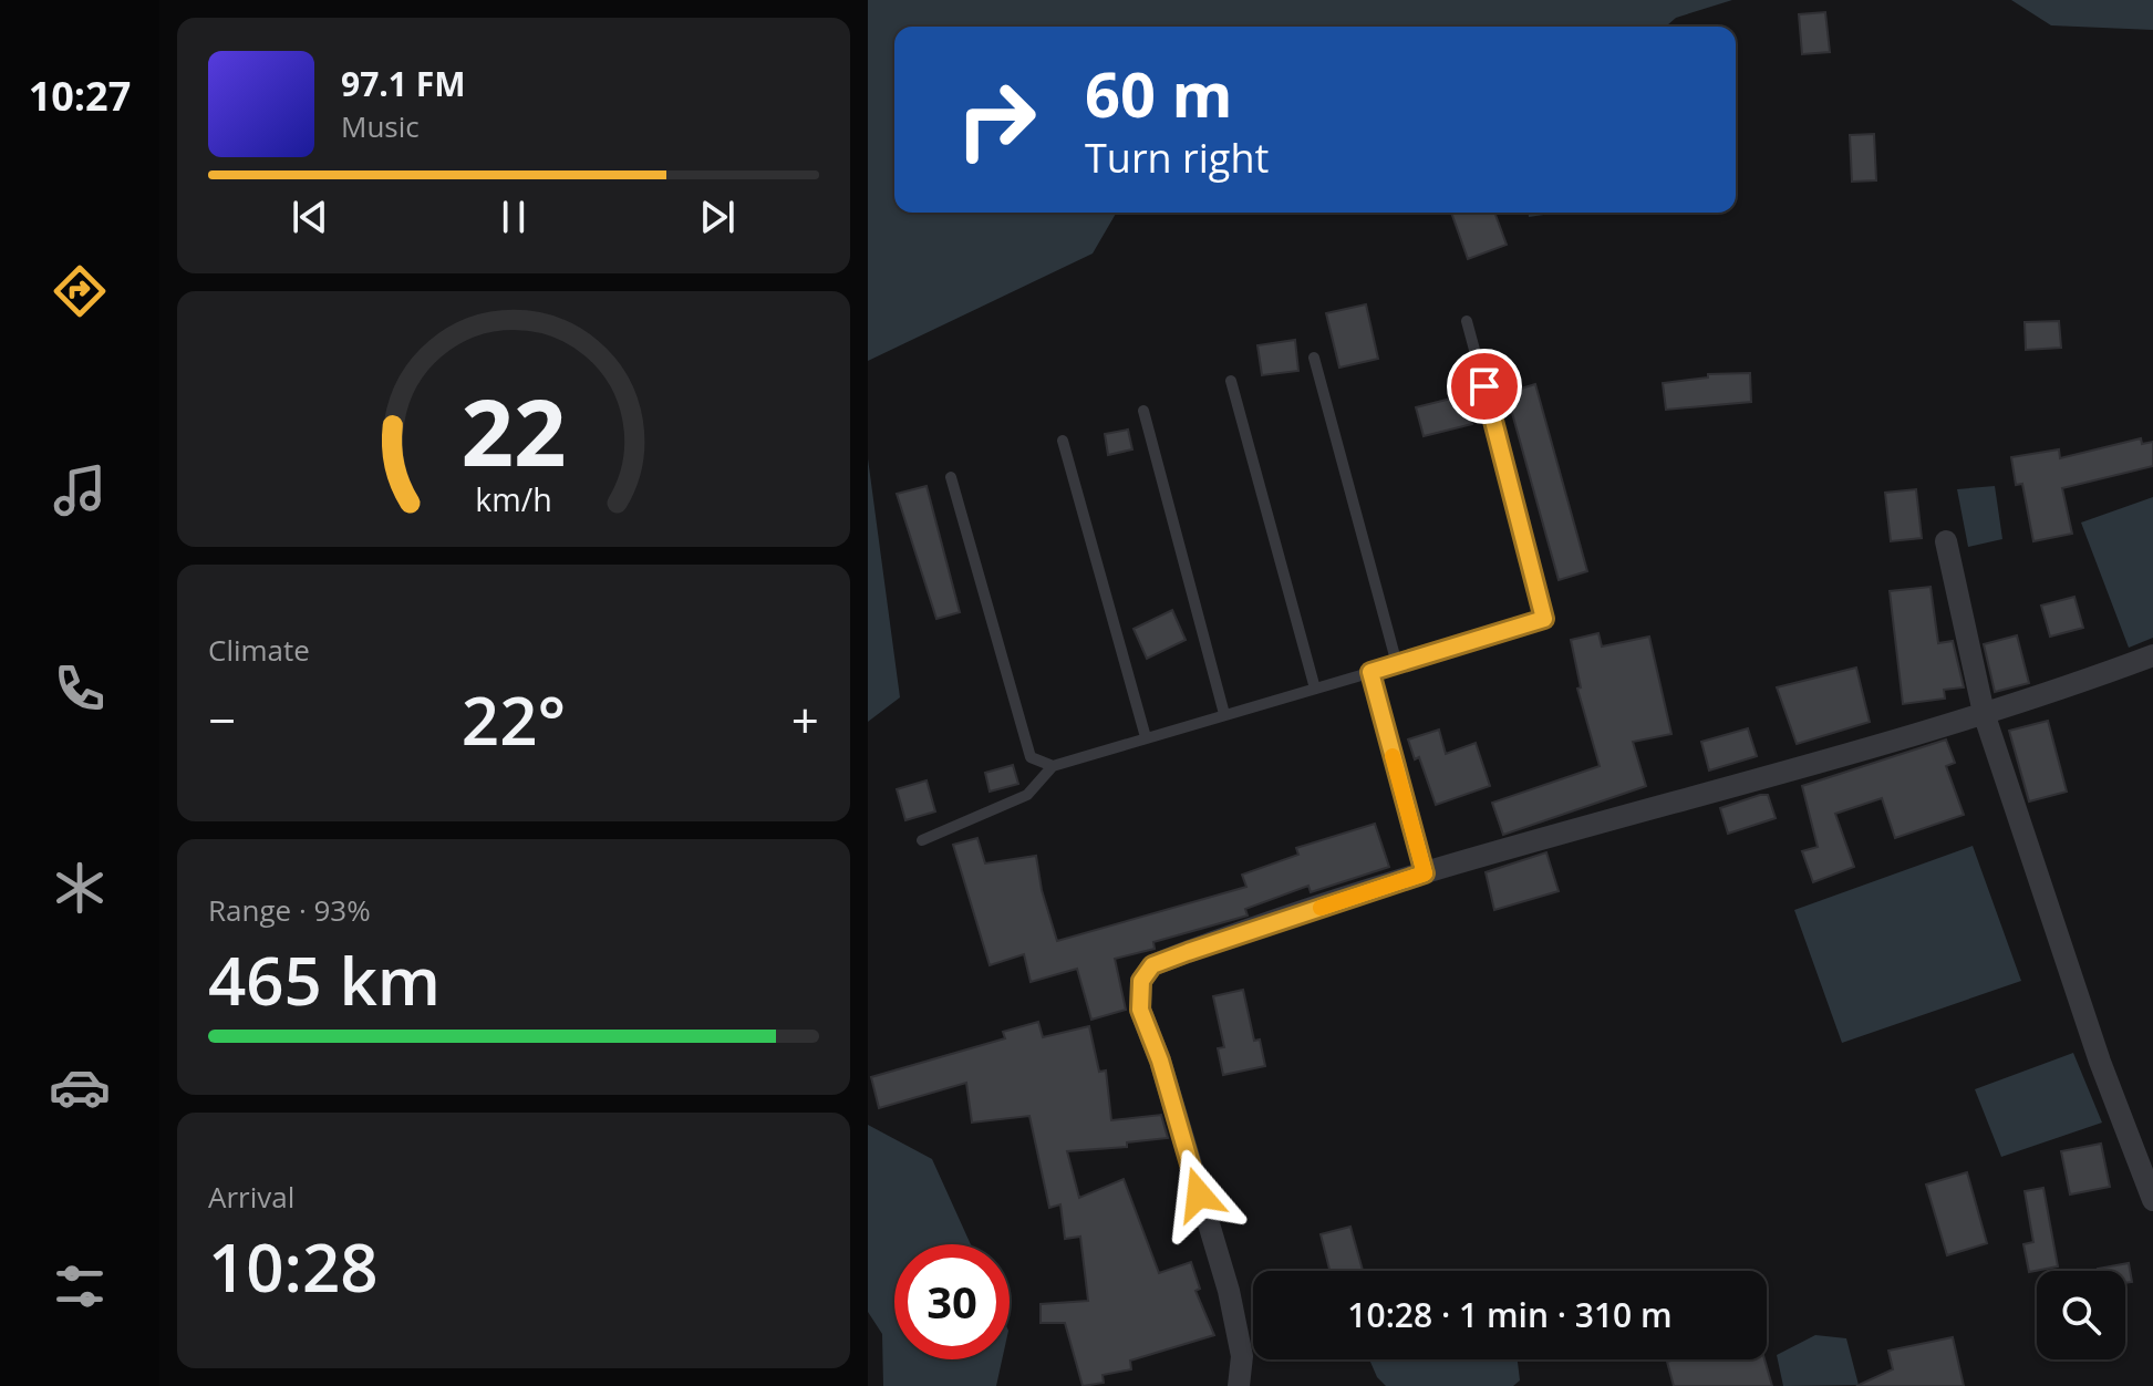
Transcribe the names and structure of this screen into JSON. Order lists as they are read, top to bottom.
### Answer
{
  "page": {
    "tabs": "10:27",
    "turn": ["60 m", "Turn right"],
    "song": ["97.1 FM", "Music"],
    "tile": [
      "Climate",
      ["Range · 93%", "465 km"],
      ["Arrival", "10:28"]
    ],
    "heat": ["−", "22°", "+"],
    "limit": "30",
    "trip": "10:28 · 1 min · 310 m",
    "gauge": ["22", "km/h"]
  }
}
